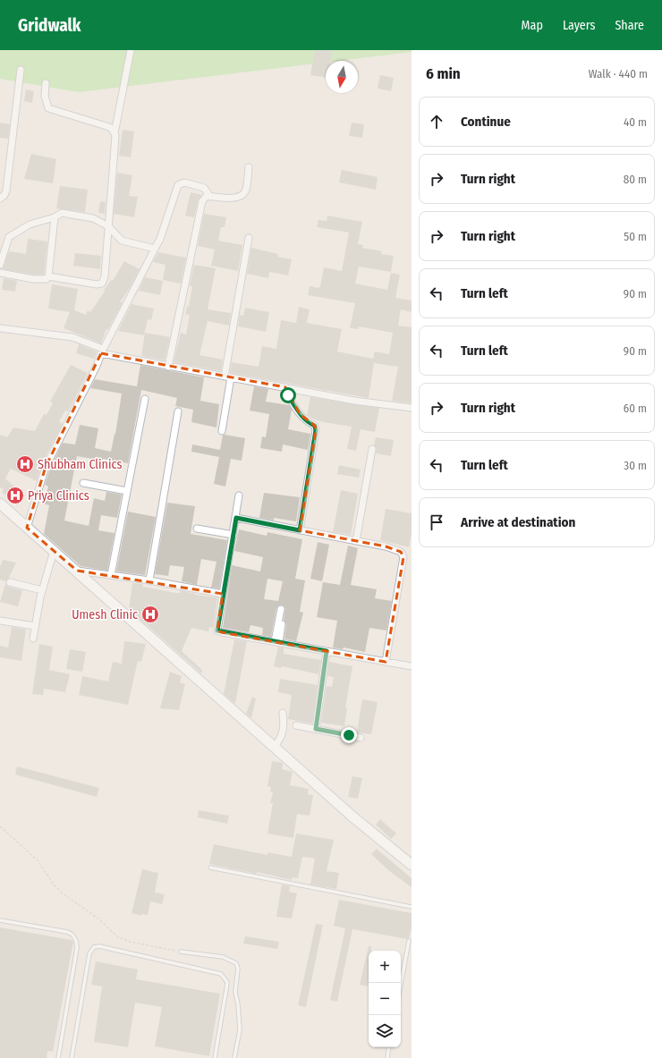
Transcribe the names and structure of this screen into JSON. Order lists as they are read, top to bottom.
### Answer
{
  "places": {
    "hospital": ["Shubham Clinics", "Priya Clinics", "Umesh Clinic"]
  },
  "north": "bottom",
  "page": {
    "header": "Gridwalk",
    "nav": ["Map", "Layers", "Share"],
    "heading": ["6 min", "Walk · 440 m"],
    "list": [
      ["Continue", "40 m"],
      ["Turn right", "80 m"],
      ["Turn right", "50 m"],
      ["Turn left", "90 m"],
      ["Turn left", "90 m"],
      ["Turn right", "60 m"],
      ["Turn left", "30 m"],
      "Arrive at destination"
    ],
    "map_buttons": ["+", "−"]
  }
}
